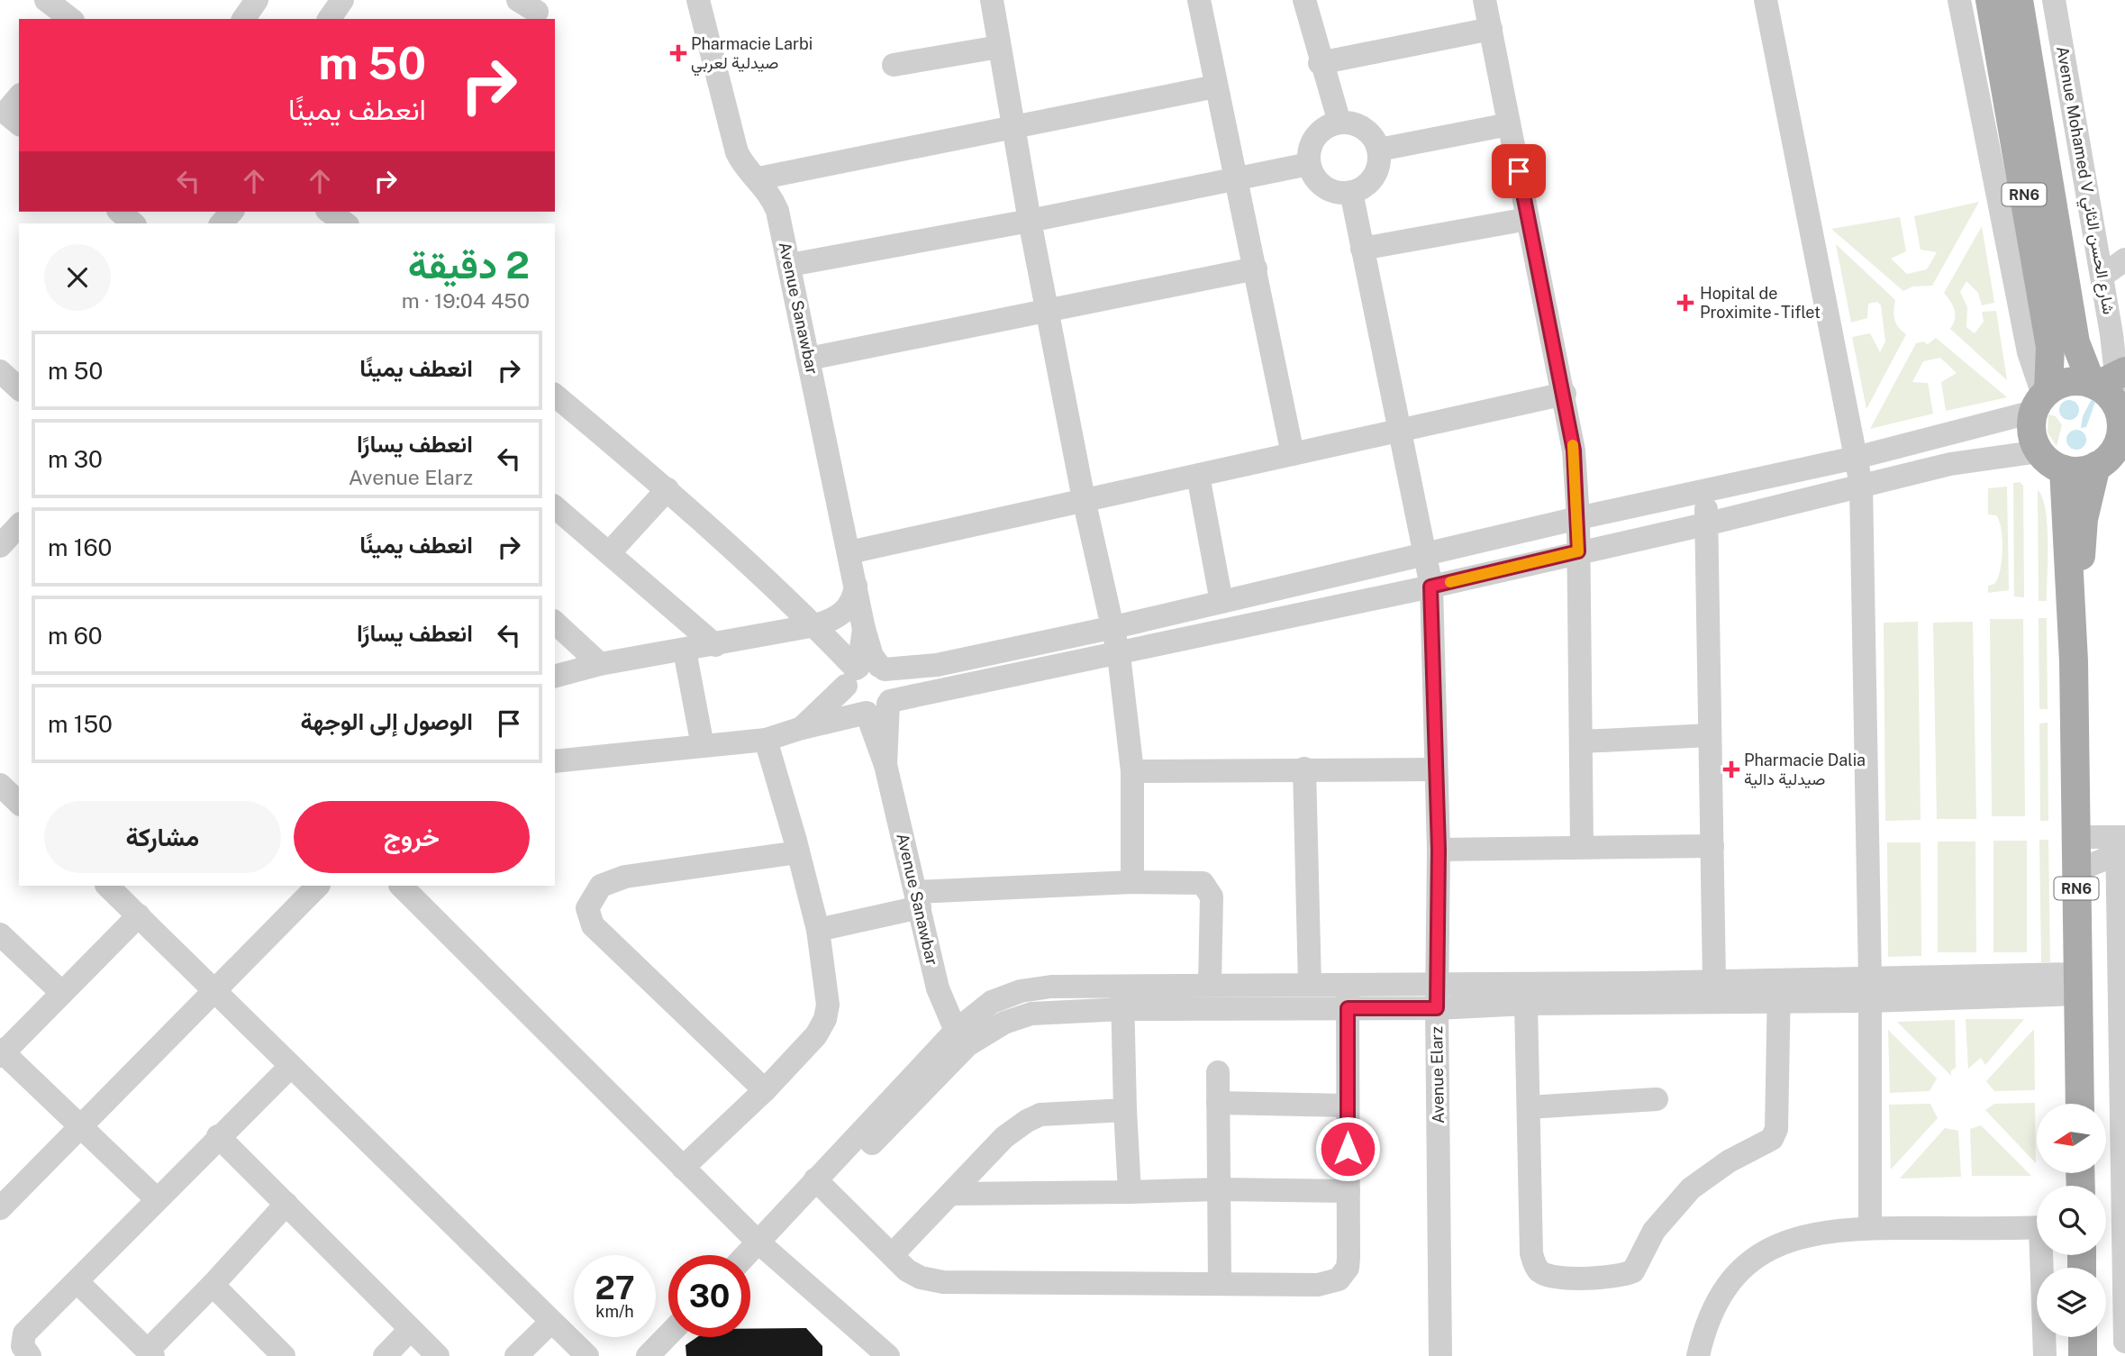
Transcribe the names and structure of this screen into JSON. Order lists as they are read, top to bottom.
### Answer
{
  "streets": {
    "main road": ["RN6"],
    "street": ["Avenue Mohamed V شارع الحسن الثاني", "Avenue Sanawbar", "Avenue Elarz"]
  },
  "crossings": [
    ["Avenue Mohamed V شارع الحسن الثاني", "RN6"]
  ],
  "places": {
    "health": ["Pharmacie Larbi صيدلية لعربي", "Hopital de Proximite - Tiflet", "Pharmacie Dalia صيدلية دالية"]
  },
  "north": "left",
  "page": {
    "turn": ["50 m", "انعطف يمينًا"],
    "heading": ["2 دقيقة", "450 m · 19:04"],
    "list": [
      {
        "name": "انعطف يمينًا",
        "value": "50 m"
      },
      {
        "name": "انعطف يسارًا",
        "note": "Avenue Elarz",
        "value": "30 m"
      },
      {
        "name": "انعطف يمينًا",
        "value": "160 m"
      },
      {
        "name": "انعطف يسارًا",
        "value": "60 m"
      },
      {
        "name": "الوصول إلى الوجهة",
        "value": "150 m"
      }
    ],
    "buttons": ["خروج", "مشاركة"],
    "speed": "27 km/h",
    "limit": "30"
  }
}
